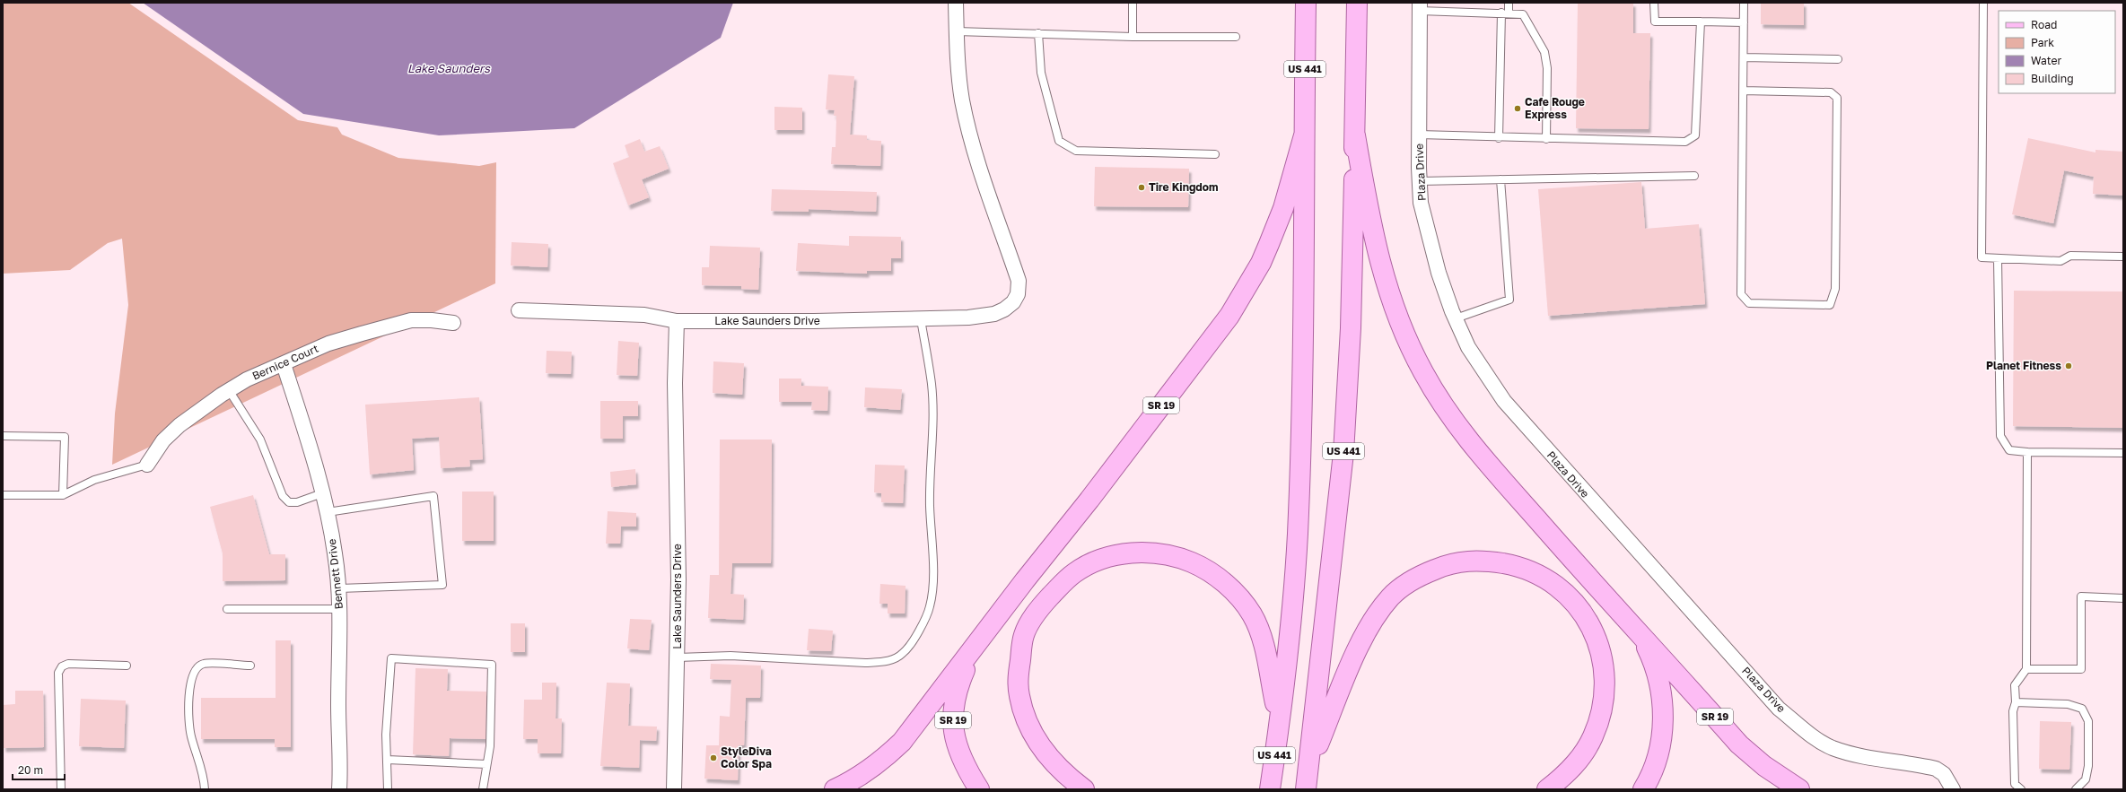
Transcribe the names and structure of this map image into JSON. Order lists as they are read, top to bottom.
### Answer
{
  "streets": {
    "main road": ["US 441", "SR 19"],
    "street": [
      "Plaza Drive",
      "Lake Saunders Drive",
      "Bernice Court",
      "Bennett Drive"
    ]
  },
  "crossings": [
    ["US 441", "SR 19"],
    ["Bernice Court", "Bennett Drive"]
  ],
  "water": ["Lake Saunders"],
  "places": [
    "Cafe Rouge Express",
    "Tire Kingdom",
    "Planet Fitness",
    "StyleDiva Color Spa"
  ],
  "legend": [
    "Road",
    "Park",
    "Water",
    "Building"
  ],
  "scale_bar": "20 m"
}
